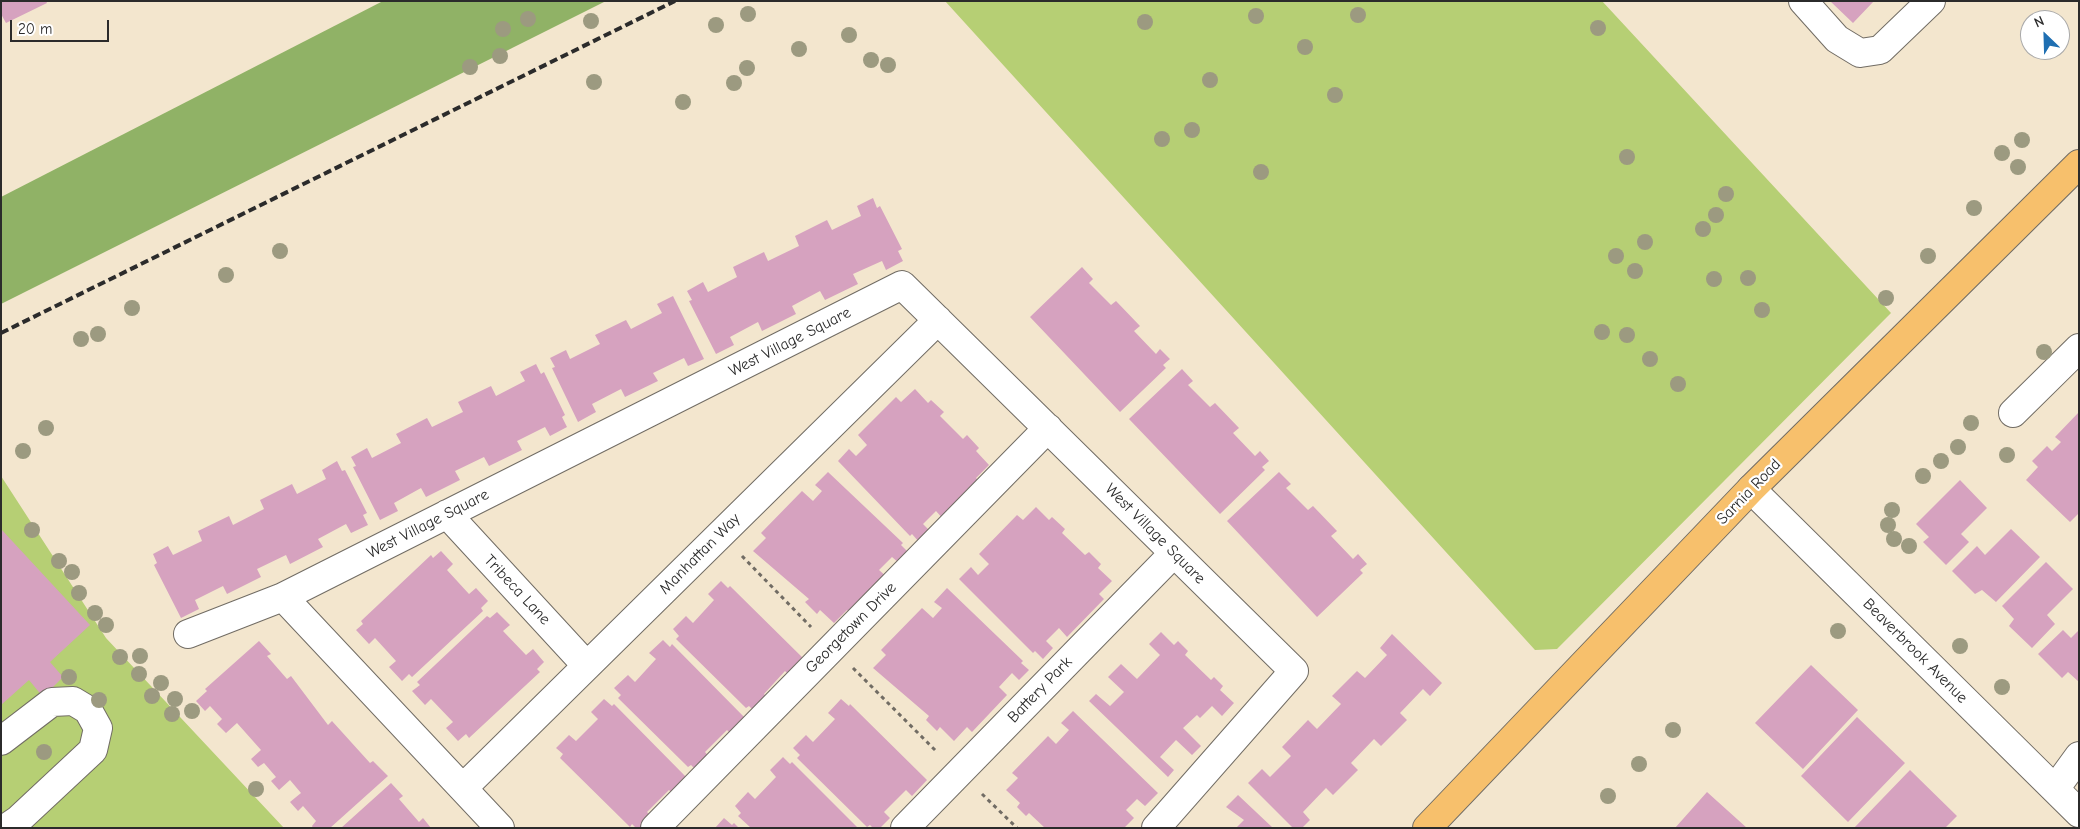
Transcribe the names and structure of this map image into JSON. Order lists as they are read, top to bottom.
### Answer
{
  "streets": {
    "main road": ["Sarnia Road"],
    "street": [
      "West Village Square",
      "Manhattan Way",
      "Tribeca Lane",
      "Georgetown Drive",
      "Beaverbrook Avenue",
      "Battery Park"
    ]
  },
  "crossings": [
    ["West Village Square", "Manhattan Way"],
    ["West Village Square", "Tribeca Lane"],
    ["West Village Square", "Georgetown Drive"],
    ["West Village Square", "Battery Park"],
    ["Sarnia Road", "Beaverbrook Avenue"],
    ["Manhattan Way", "Tribeca Lane"]
  ],
  "scale_bar": "20 m",
  "north": "top left"
}
